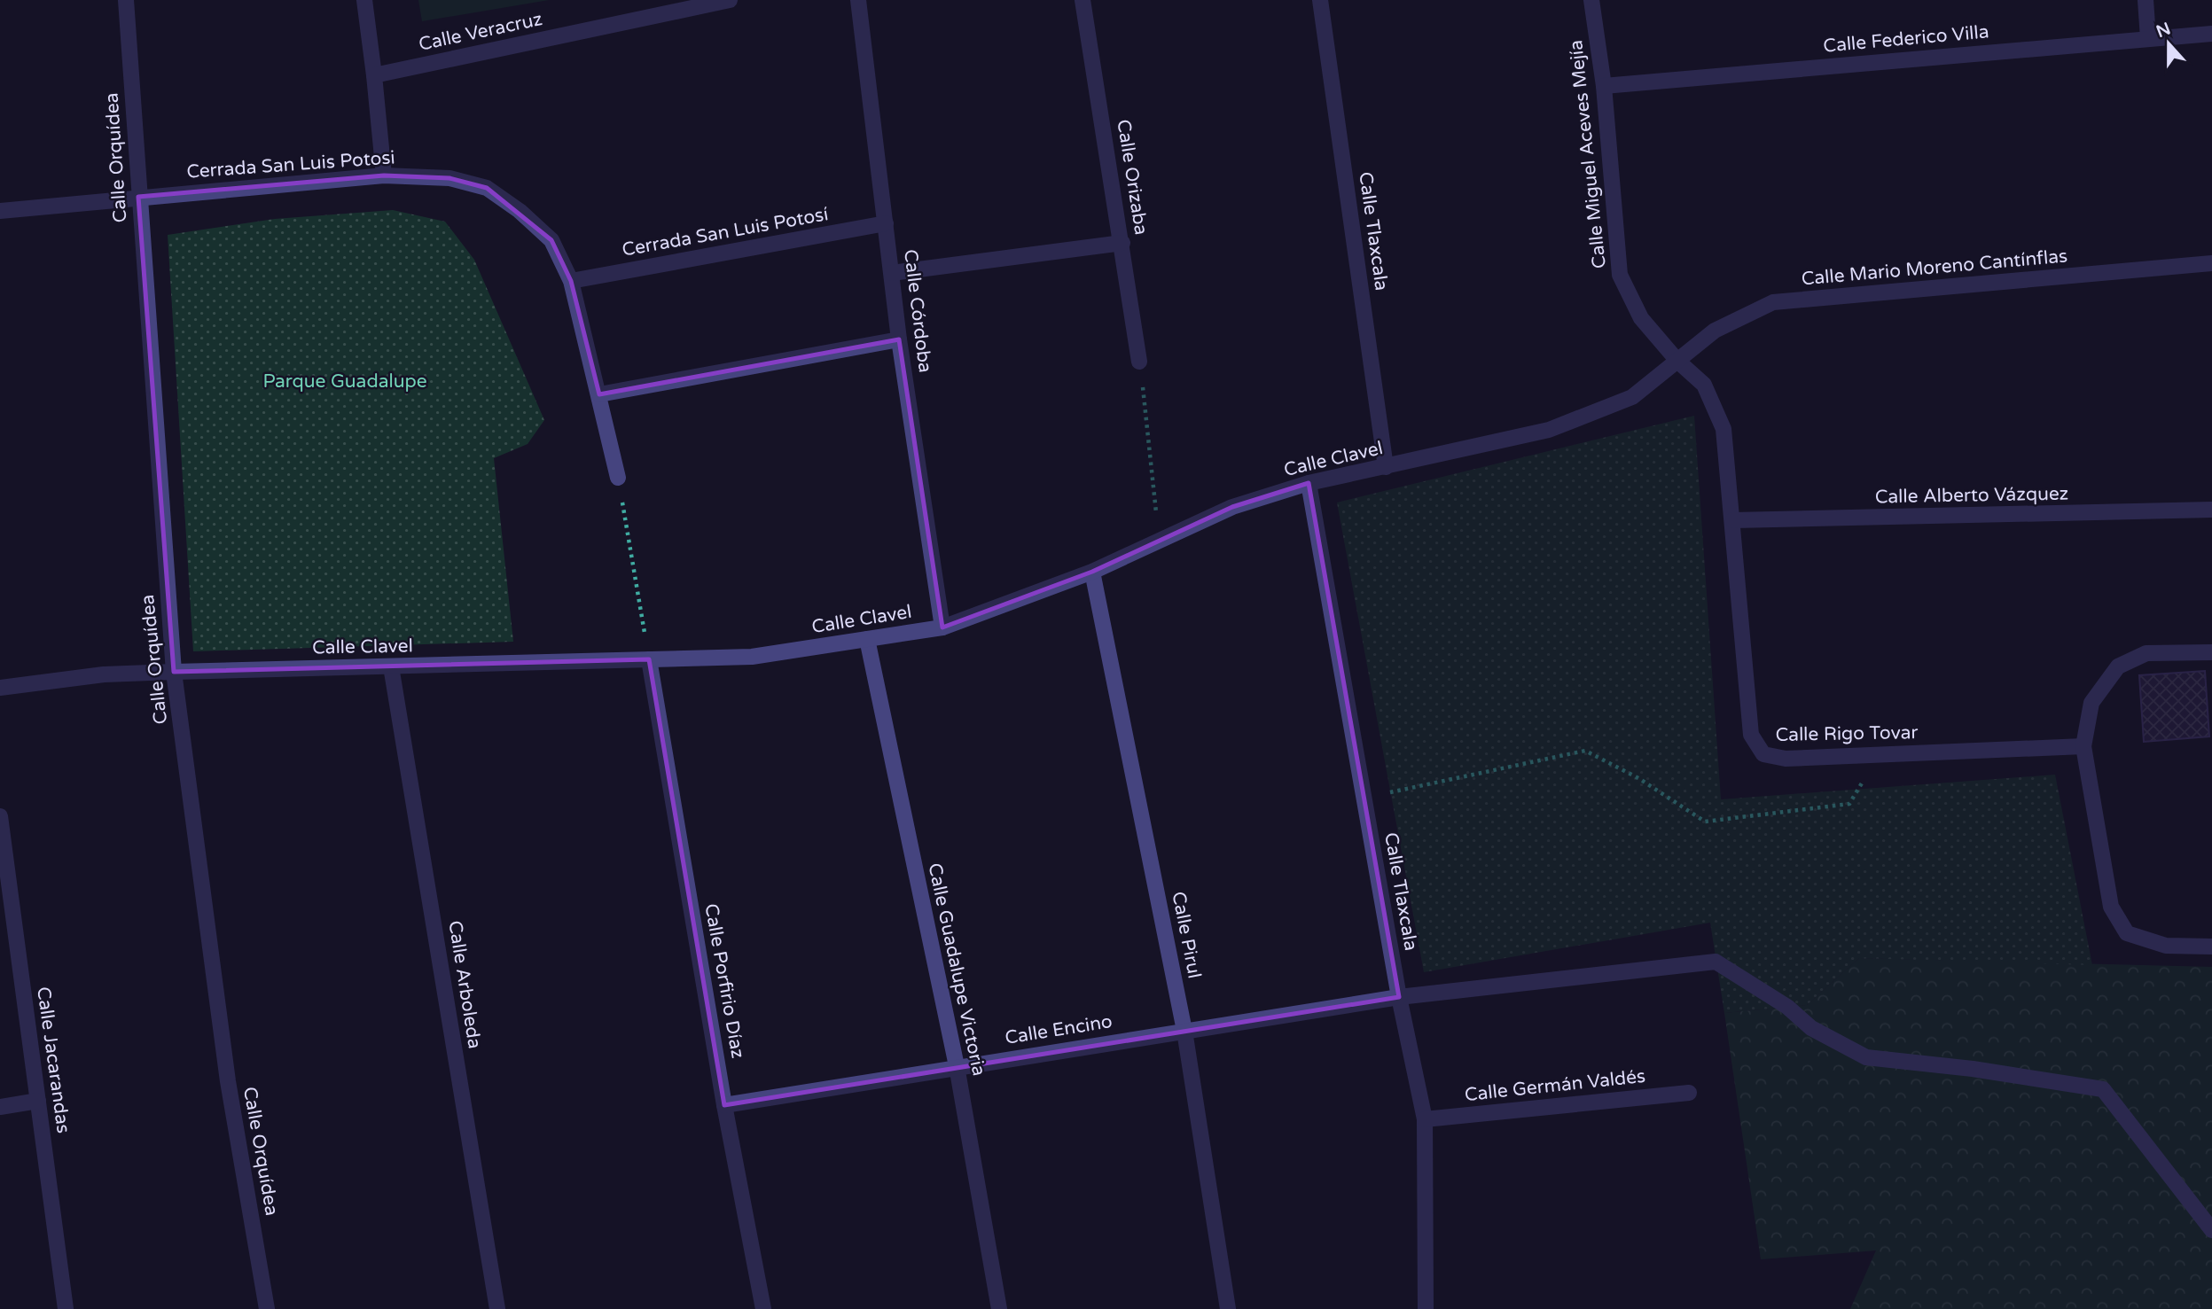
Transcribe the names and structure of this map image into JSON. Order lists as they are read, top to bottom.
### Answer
{
  "streets": {
    "street": [
      "Calle Veracruz",
      "Calle Federico Villa",
      "Calle Miguel Aceves Mejía",
      "Calle Orquídea",
      "Cerrada San Luis Potosi",
      "Calle Orizaba",
      "Calle Tlaxcala",
      "Cerrada San Luis Potosí",
      "Calle Mario Moreno Cantínflas",
      "Calle Córdoba",
      "Calle Clavel",
      "Calle Alberto Vázquez",
      "Calle Rigo Tovar",
      "Calle Pirul",
      "Calle Guadalupe Victoria",
      "Calle Porfirio Díaz",
      "Calle Arboleda",
      "Calle Encino",
      "Calle Jacarandas",
      "Calle Germán Valdés"
    ]
  },
  "crossings": [
    ["Calle Federico Villa", "Calle Miguel Aceves Mejía"],
    ["Calle Miguel Aceves Mejía", "Calle Mario Moreno Cantínflas"],
    ["Calle Miguel Aceves Mejía", "Calle Clavel"],
    ["Calle Miguel Aceves Mejía", "Calle Rigo Tovar"],
    ["Calle Orquídea", "Cerrada San Luis Potosi"],
    ["Calle Orquídea", "Calle Clavel"],
    ["Cerrada San Luis Potosi", "Cerrada San Luis Potosí"],
    ["Calle Tlaxcala", "Calle Clavel"],
    ["Calle Tlaxcala", "Calle Encino"],
    ["Calle Tlaxcala", "Calle Germán Valdés"],
    ["Cerrada San Luis Potosí", "Calle Córdoba"],
    ["Calle Mario Moreno Cantínflas", "Calle Clavel"],
    ["Calle Mario Moreno Cantínflas", "Calle Rigo Tovar"],
    ["Calle Córdoba", "Calle Clavel"],
    ["Calle Clavel", "Calle Rigo Tovar"],
    ["Calle Clavel", "Calle Pirul"],
    ["Calle Clavel", "Calle Guadalupe Victoria"],
    ["Calle Clavel", "Calle Porfirio Díaz"],
    ["Calle Clavel", "Calle Arboleda"],
    ["Calle Alberto Vázquez", "Calle Rigo Tovar"],
    ["Calle Pirul", "Calle Encino"],
    ["Calle Guadalupe Victoria", "Calle Encino"],
    ["Calle Porfirio Díaz", "Calle Encino"]
  ],
  "parks": ["Parque Guadalupe"],
  "north": "top"
}
